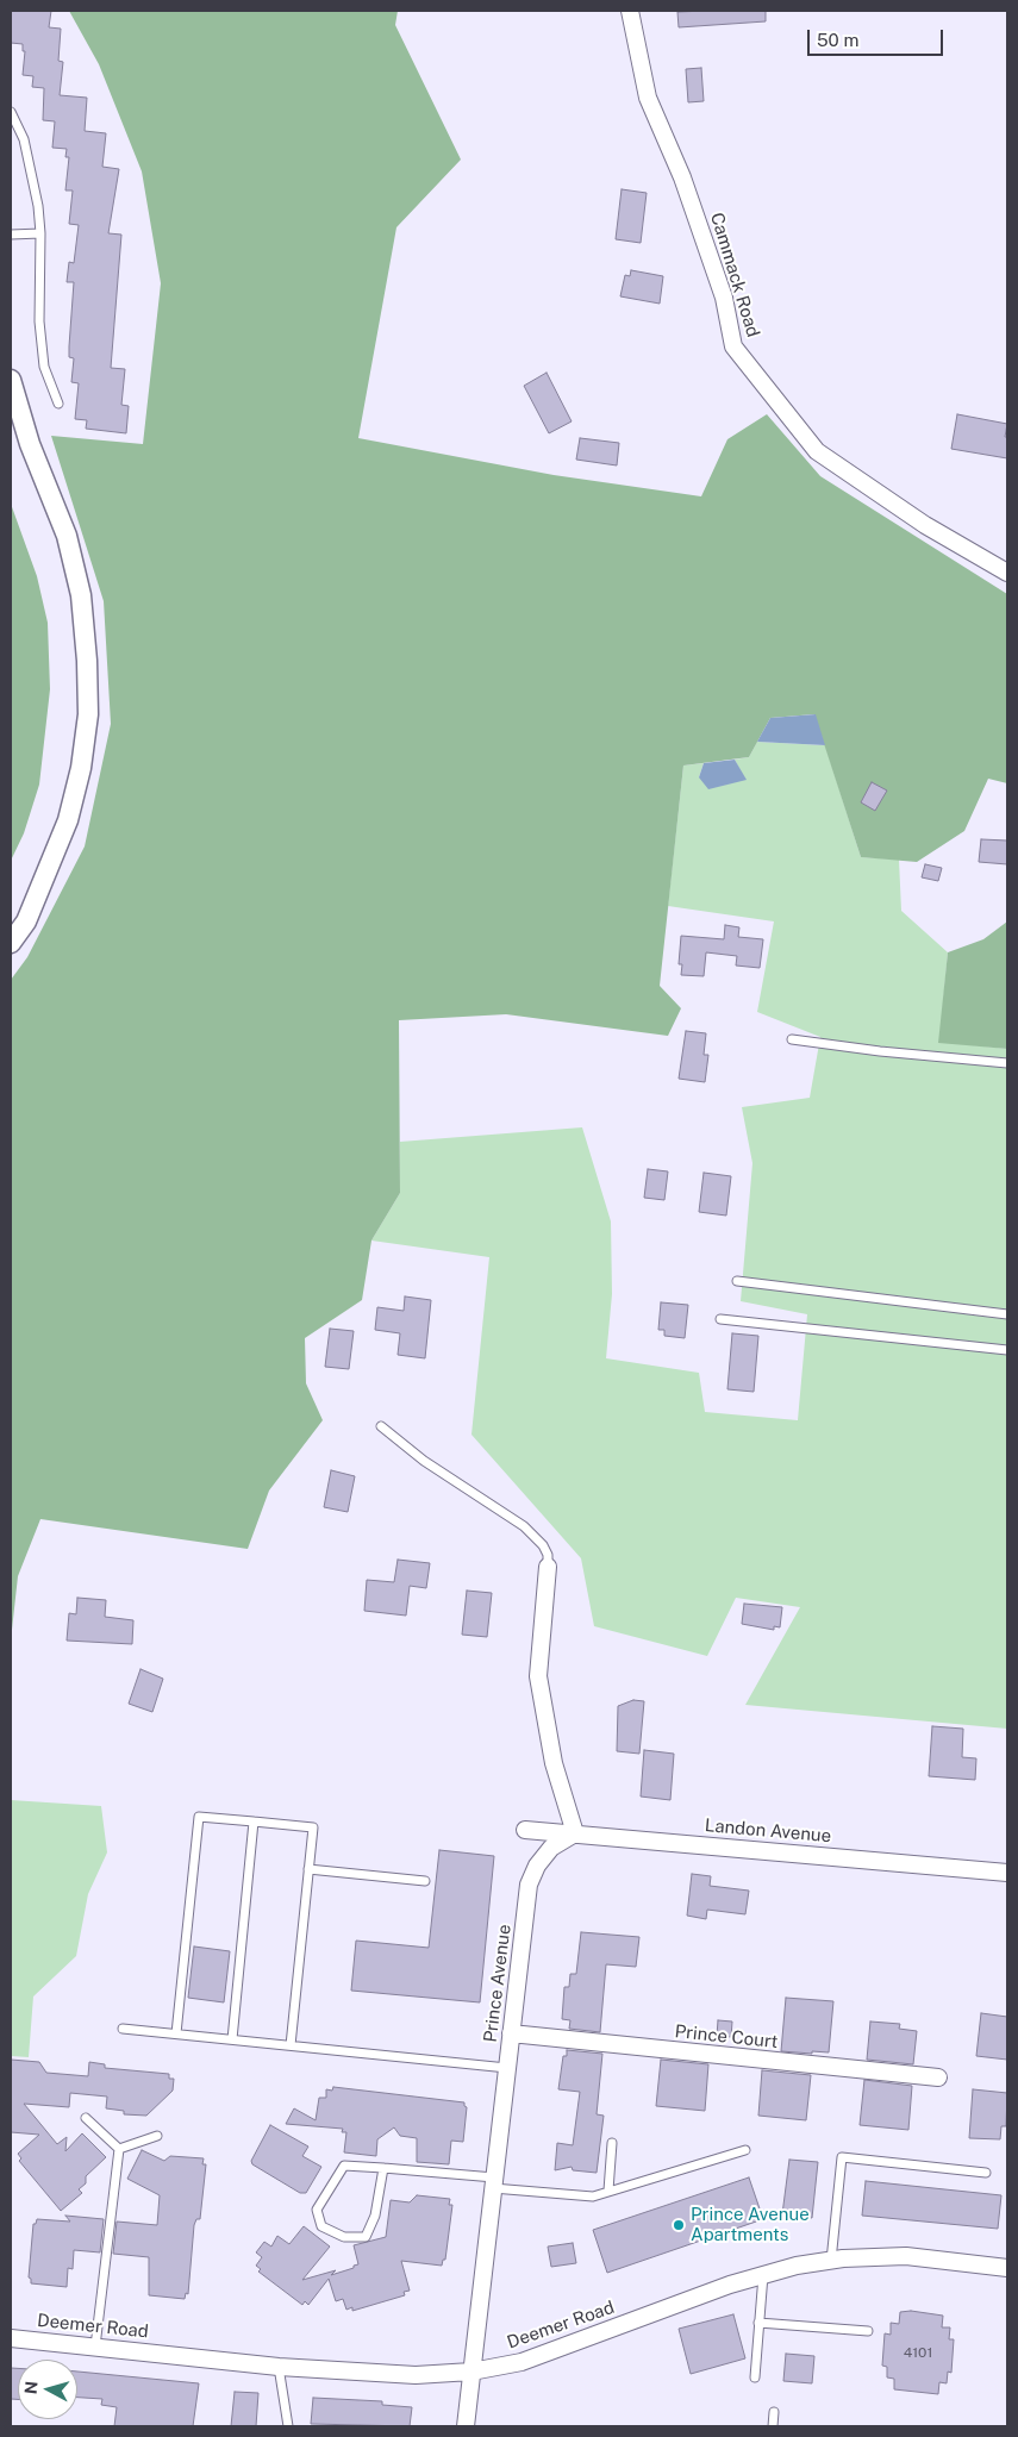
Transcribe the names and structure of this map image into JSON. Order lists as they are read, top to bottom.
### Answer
{
  "streets": {
    "street": [
      "Cammack Road",
      "Landon Avenue",
      "Prince Avenue",
      "Prince Court",
      "Deemer Road"
    ]
  },
  "crossings": [
    ["Landon Avenue", "Prince Avenue"],
    ["Prince Avenue", "Prince Court"],
    ["Prince Avenue", "Deemer Road"]
  ],
  "places": ["Prince Avenue Apartments"],
  "house_numbers": ["4101"],
  "scale_bar": "50 m",
  "north": "left"
}
